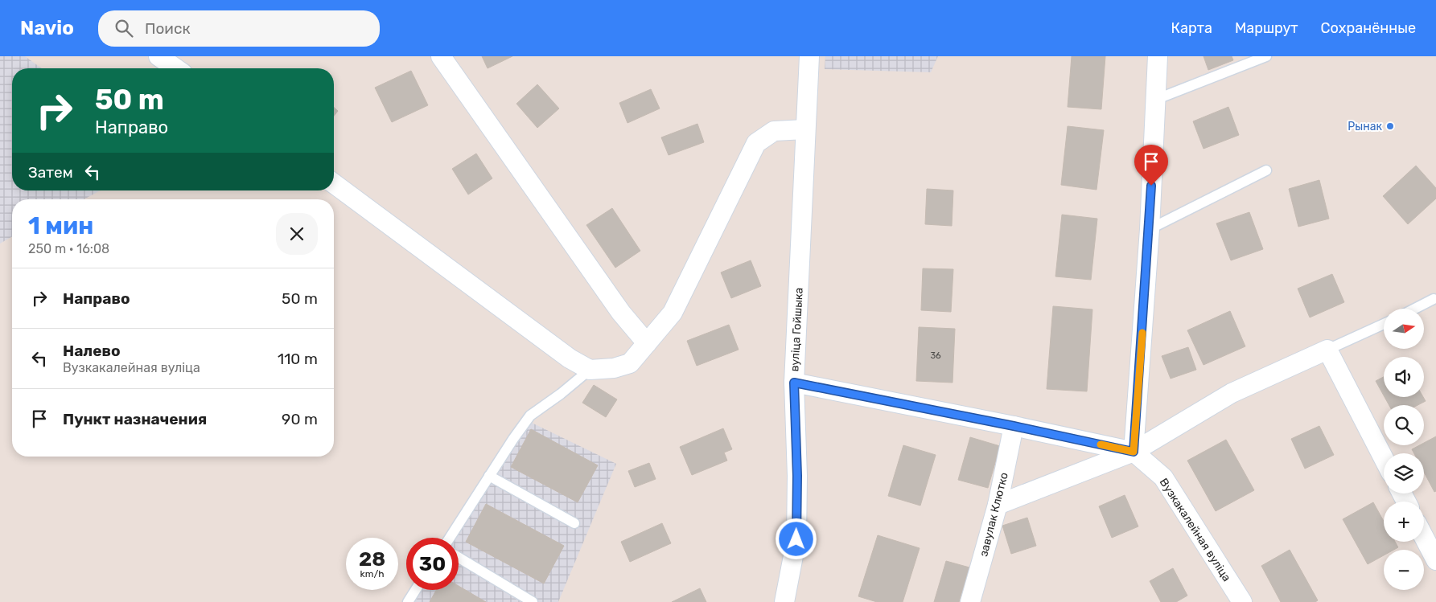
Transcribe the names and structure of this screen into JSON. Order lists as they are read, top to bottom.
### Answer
{
  "streets": {
    "street": ["вуліца Гойшыка", "завулак Клютко", "Вузкакалейная вуліца"]
  },
  "places": ["Рынак"],
  "house_numbers": ["36"],
  "north": "right",
  "page": {
    "header": "Navio",
    "search": "Поиск",
    "nav": ["Карта", "Маршрут", "Сохранённые"],
    "turn": ["50 m", "Направо"],
    "then": "Затем",
    "heading": ["1 мин", "250 m · 16:08"],
    "list": [
      {
        "name": "Направо",
        "value": "50 m"
      },
      {
        "name": "Налево",
        "note": "Вузкакалейная вуліца",
        "value": "110 m"
      },
      {
        "name": "Пункт назначения",
        "value": "90 m"
      }
    ],
    "map_buttons": ["+", "−"],
    "speed": "28 km/h",
    "limit": "30"
  }
}
